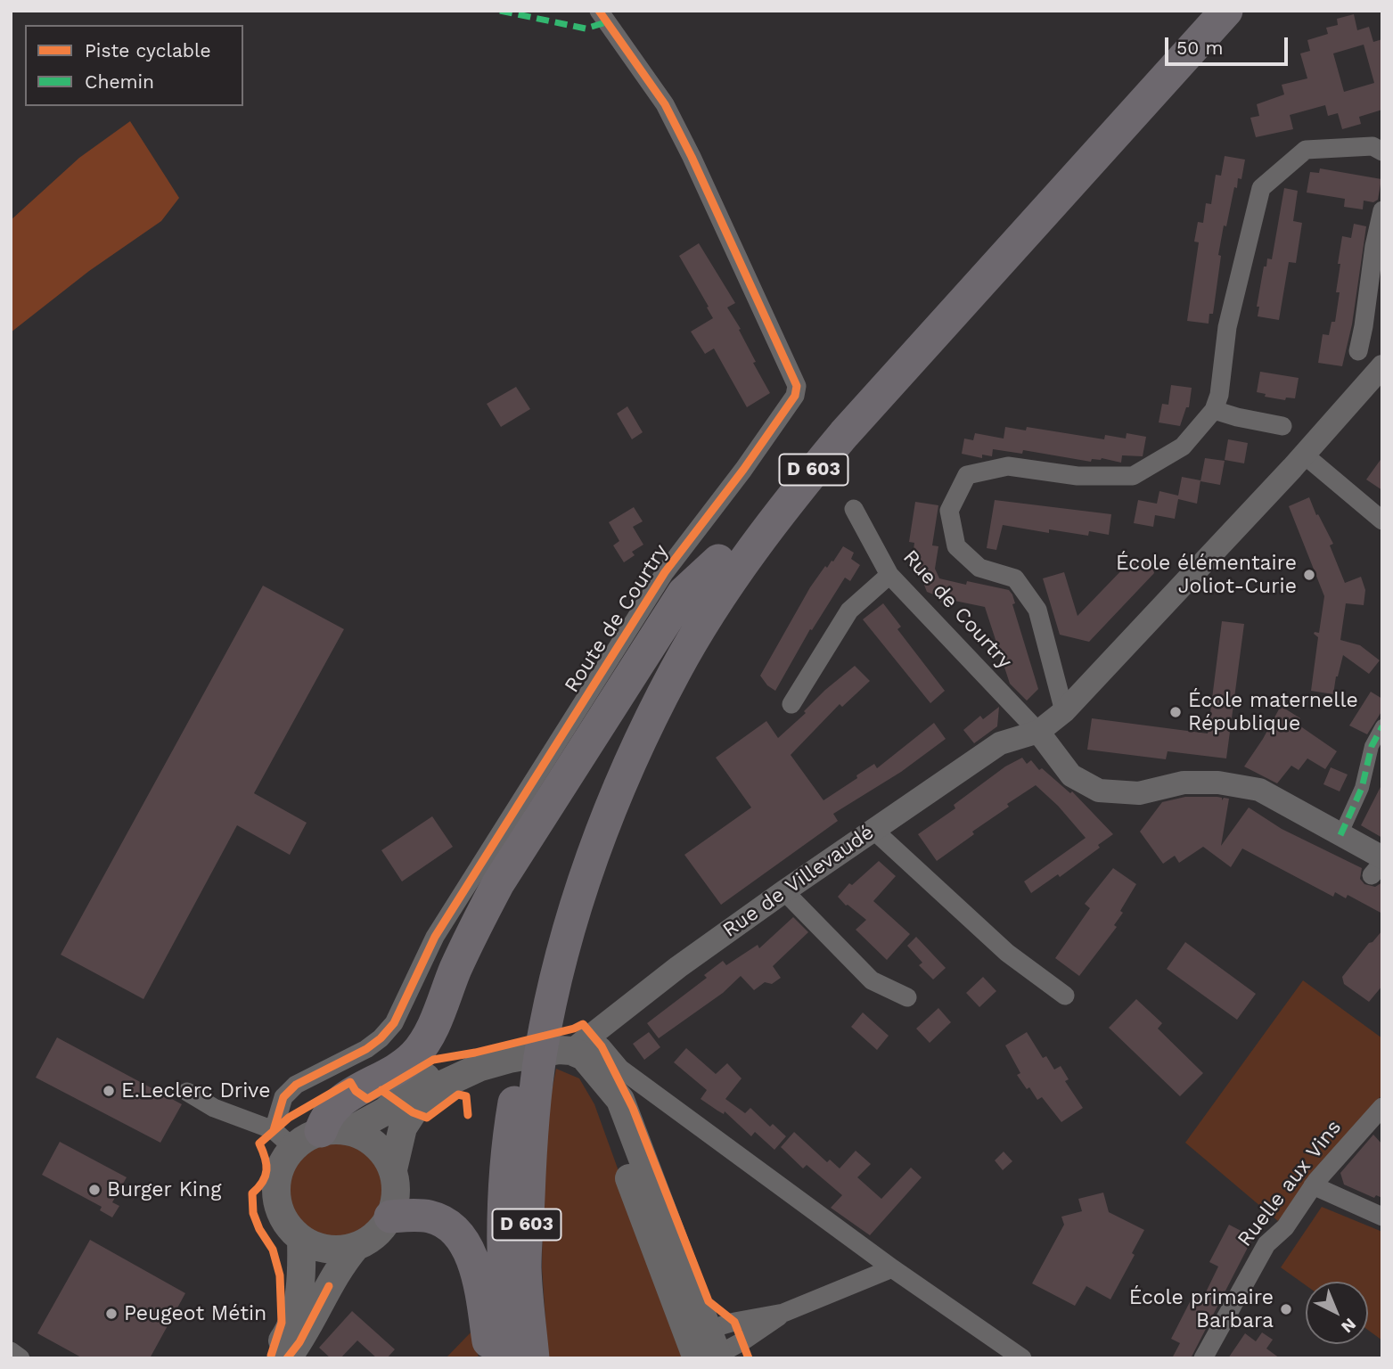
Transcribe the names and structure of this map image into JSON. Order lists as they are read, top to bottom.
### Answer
{
  "streets": {
    "highway": ["D 603"],
    "street": [
      "Rue de Courtry",
      "Route de Courtry",
      "Rue de Villevaudé",
      "Ruelle aux Vins"
    ]
  },
  "crossings": [
    ["Rue de Courtry", "Rue de Villevaudé"]
  ],
  "places": [
    "École élémentaire Joliot-Curie",
    "École maternelle République",
    "E.Leclerc Drive",
    "Burger King",
    "École primaire Barbara",
    "Peugeot Métin"
  ],
  "legend": ["Piste cyclable", "Chemin"],
  "scale_bar": "50 m",
  "north": "bottom right"
}
